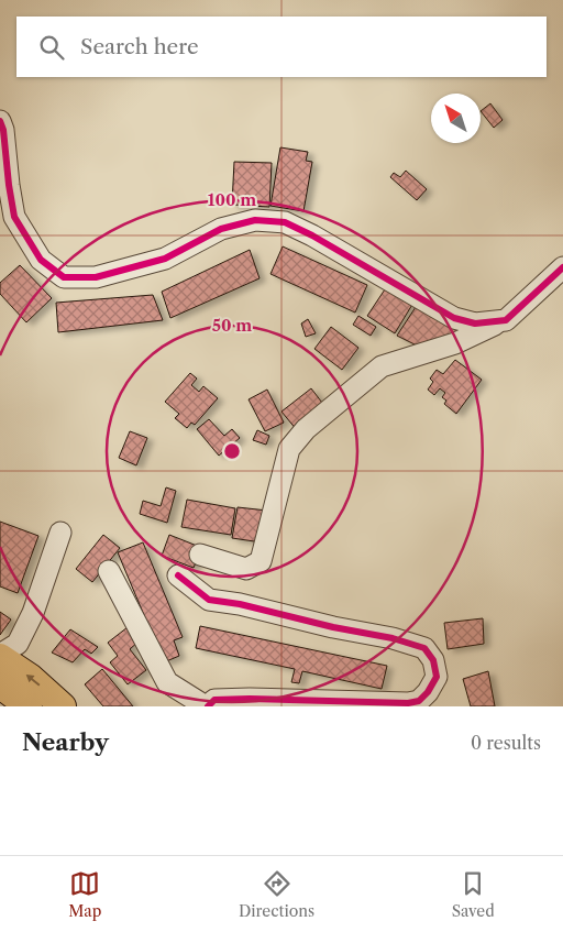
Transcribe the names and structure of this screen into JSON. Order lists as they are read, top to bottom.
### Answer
{
  "north": "top left",
  "page": {
    "search": "Search here",
    "heading": ["Nearby", "0 results"],
    "nav": ["Map", "Directions", "Saved"]
  },
  "rings": ["100 m", "50 m"]
}
